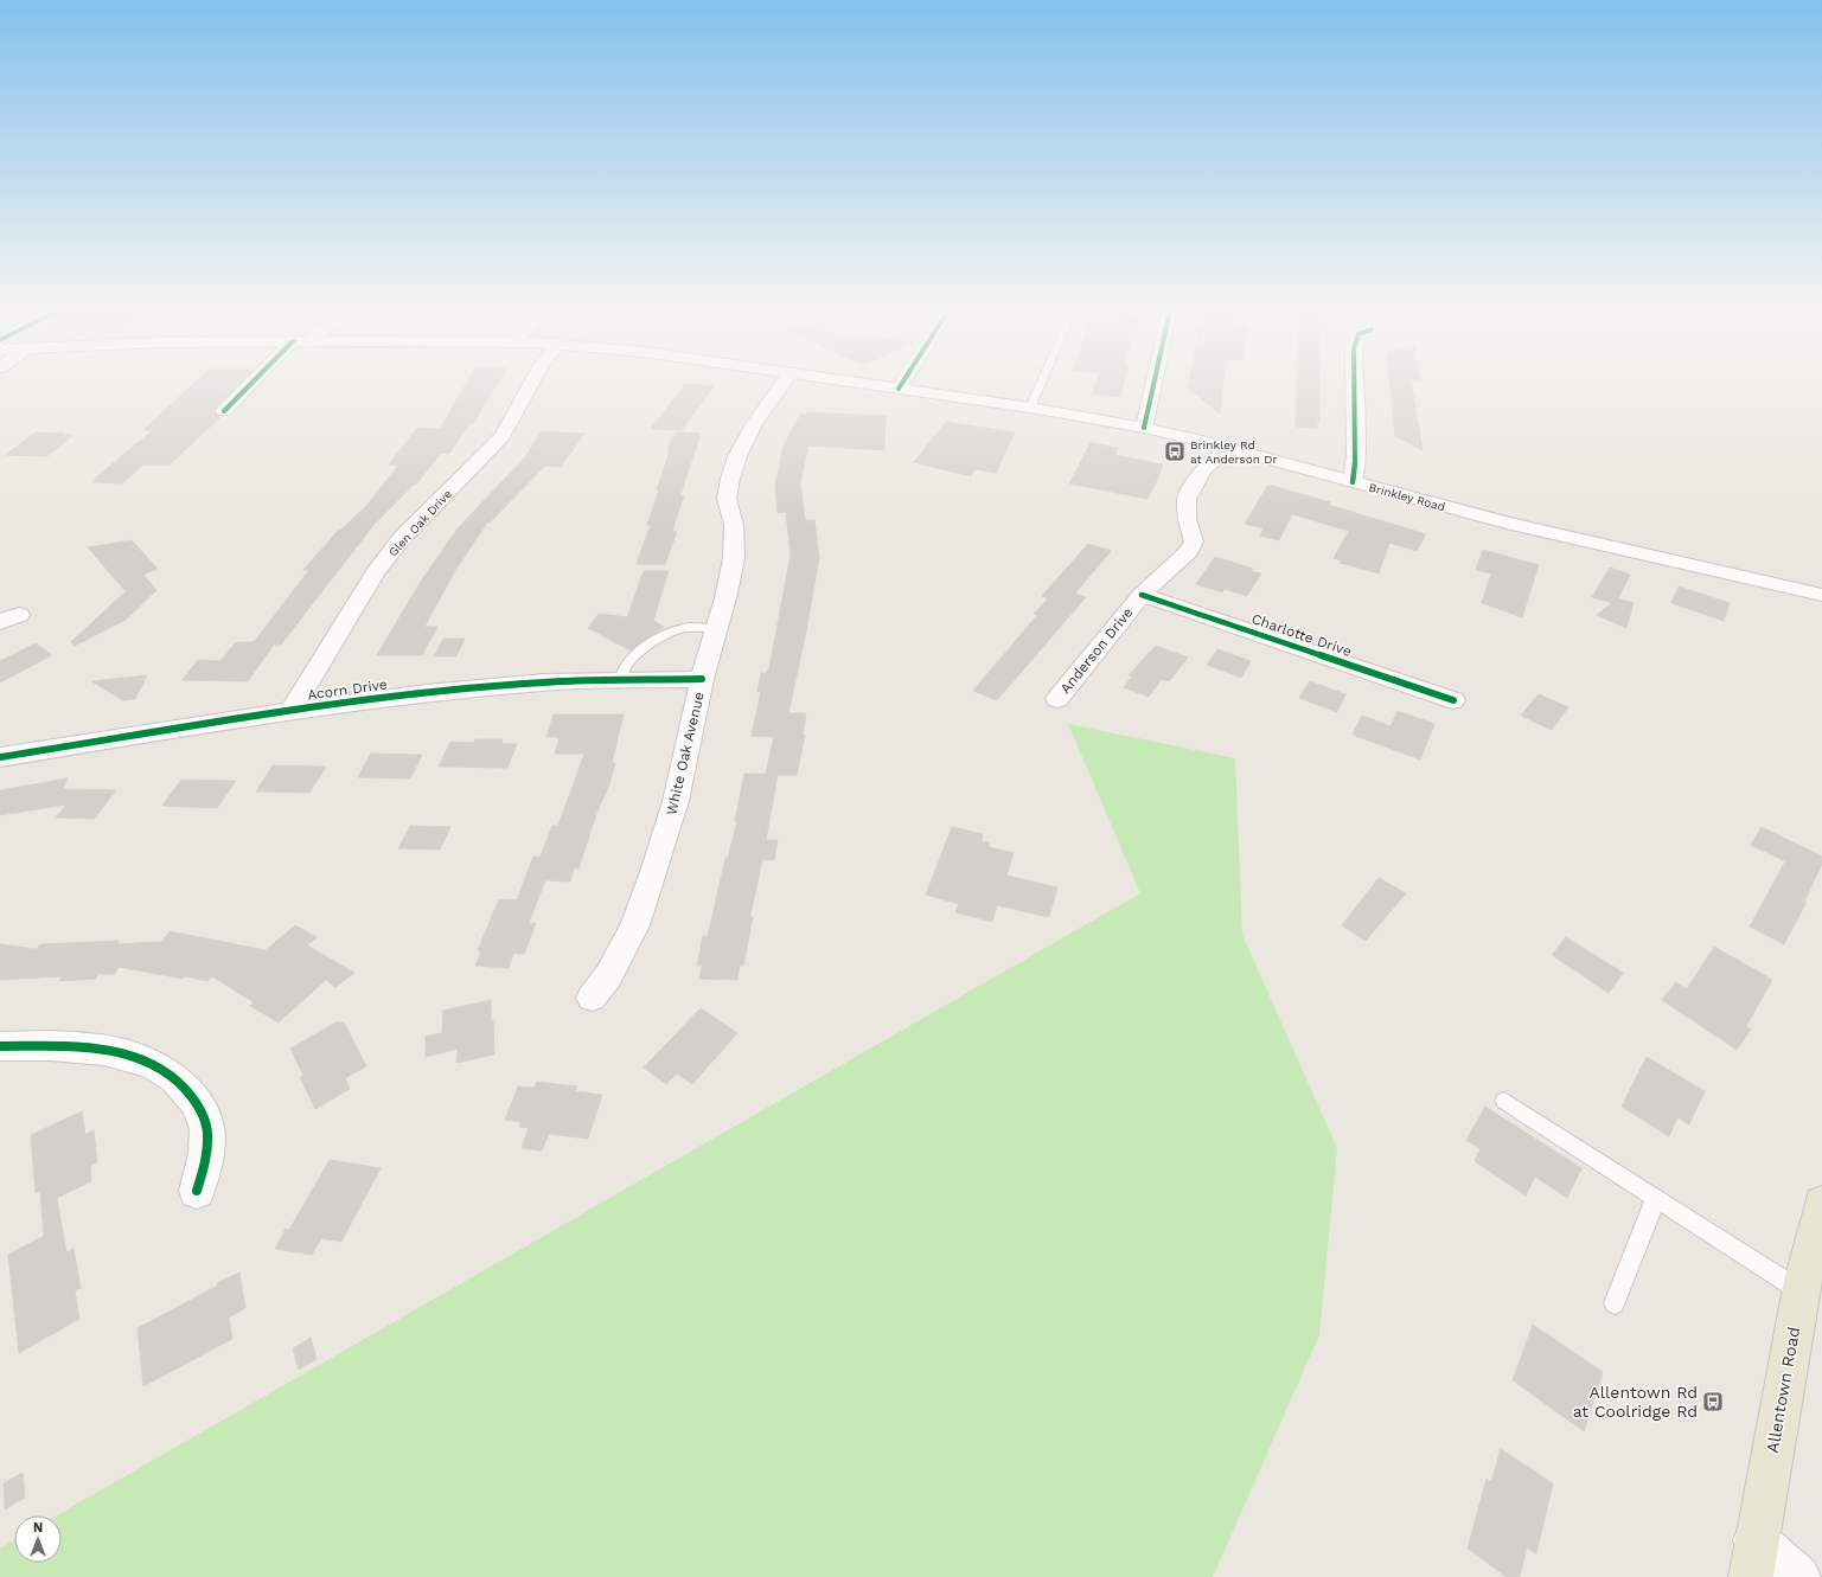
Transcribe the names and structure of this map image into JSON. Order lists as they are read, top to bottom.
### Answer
{
  "streets": {
    "main road": ["Allentown Road"],
    "street": [
      "Brinkley Road",
      "Glen Oak Drive",
      "Charlotte Drive",
      "Anderson Drive",
      "Acorn Drive",
      "White Oak Avenue"
    ]
  },
  "crossings": [
    ["Brinkley Road", "Anderson Drive"],
    ["Glen Oak Drive", "Acorn Drive"],
    ["Charlotte Drive", "Anderson Drive"],
    ["Acorn Drive", "White Oak Avenue"]
  ],
  "places": {
    "bus stop": ["Brinkley Rd at Anderson Dr", "Allentown Rd at Coolridge Rd"]
  },
  "north": "top"
}
